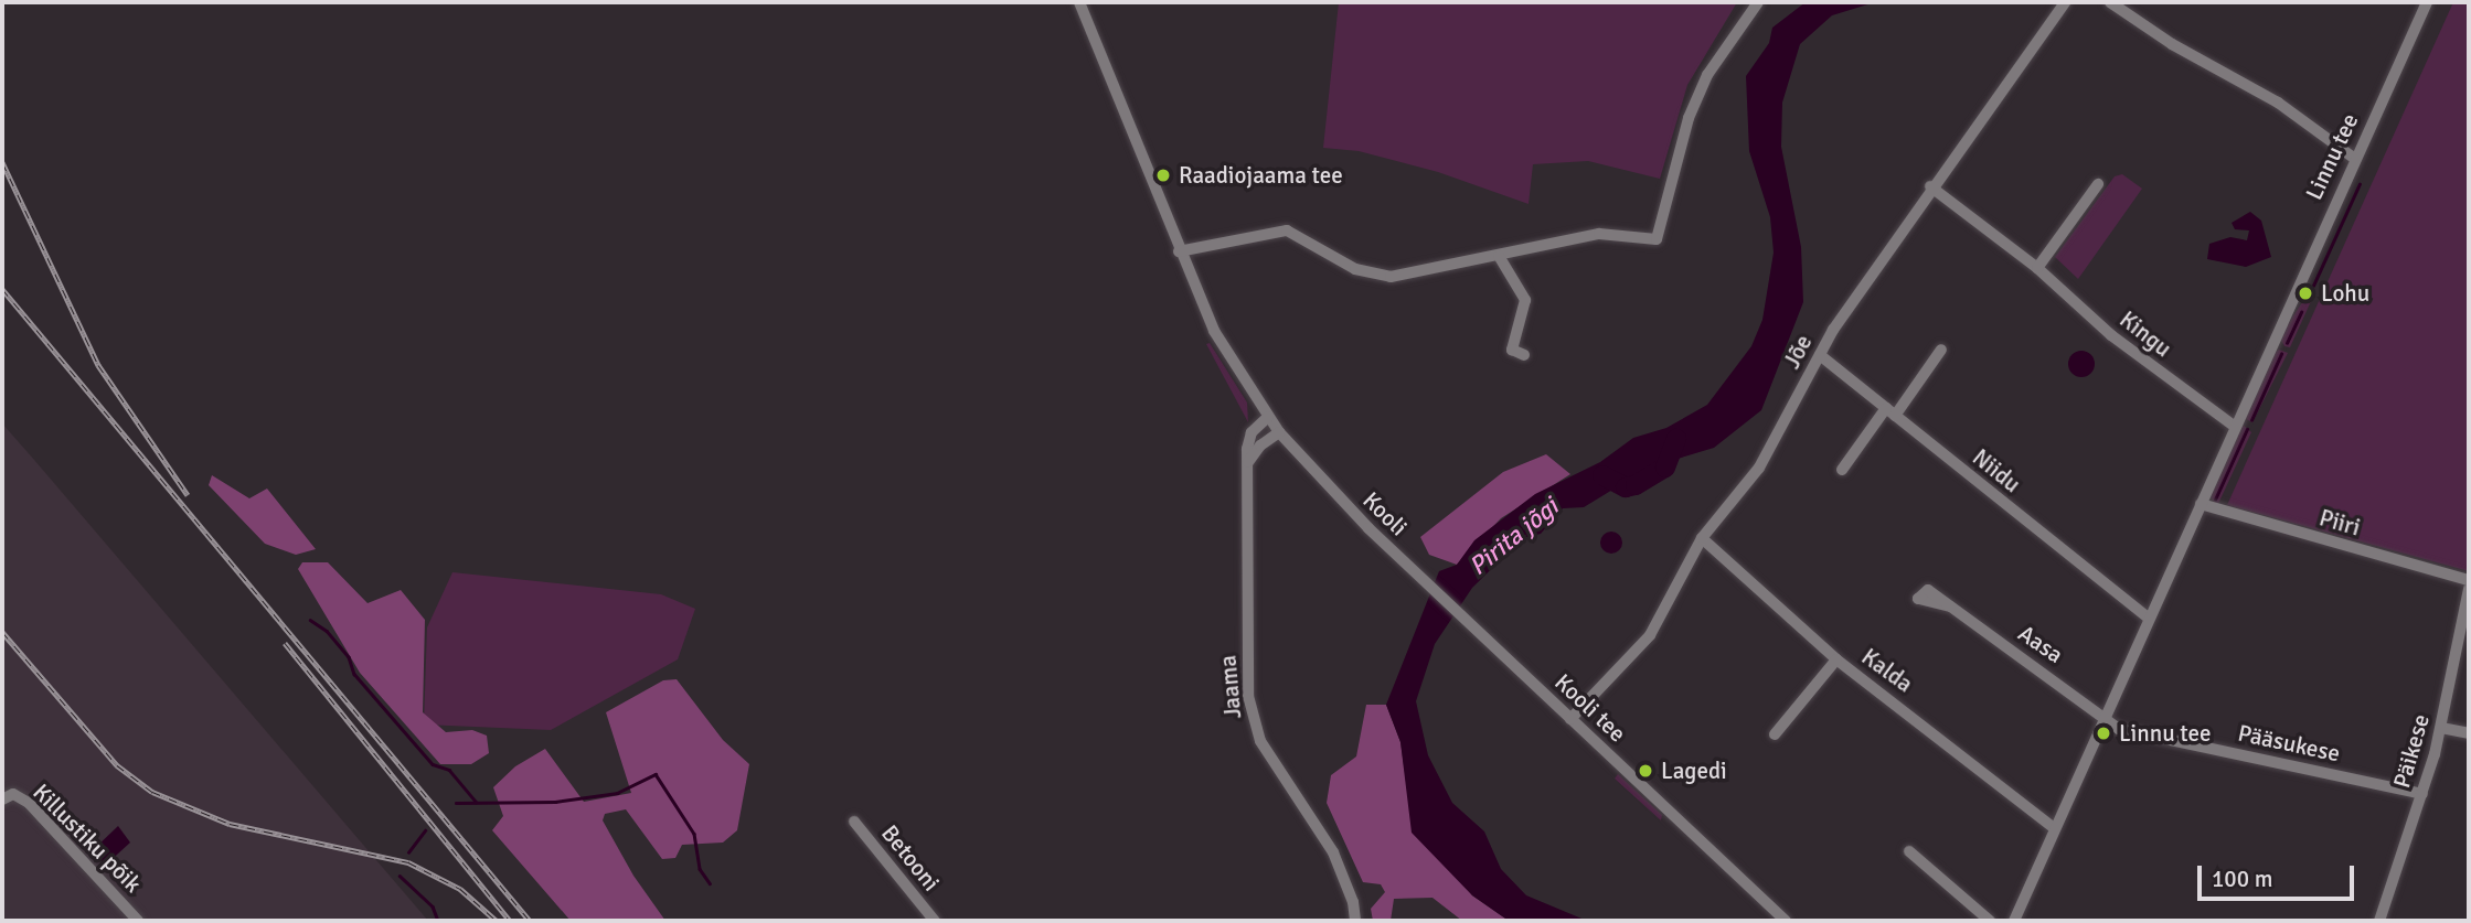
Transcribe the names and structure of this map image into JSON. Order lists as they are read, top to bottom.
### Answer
{
  "streets": {
    "street": [
      "Linnu tee",
      "Kingu",
      "Jõe",
      "Niidu",
      "Kooli",
      "Piiri",
      "Aasa",
      "Kalda",
      "Jaama",
      "Kooli tee",
      "Pääsukese",
      "Päikese",
      "Killustiku põik",
      "Betooni"
    ]
  },
  "crossings": [
    ["Linnu tee", "Kingu"],
    ["Linnu tee", "Niidu"],
    ["Linnu tee", "Piiri"],
    ["Linnu tee", "Aasa"],
    ["Linnu tee", "Kalda"],
    ["Linnu tee", "Pääsukese"],
    ["Kingu", "Jõe"],
    ["Jõe", "Niidu"],
    ["Jõe", "Kalda"],
    ["Jõe", "Kooli tee"],
    ["Kooli", "Jaama"],
    ["Kooli", "Kooli tee"],
    ["Aasa", "Pääsukese"],
    ["Pääsukese", "Päikese"]
  ],
  "water": ["Pirita jõgi"],
  "places": [
    "Raadiojaama tee",
    "Lohu",
    "Linnu tee",
    "Lagedi"
  ],
  "scale_bar": "100 m"
}
